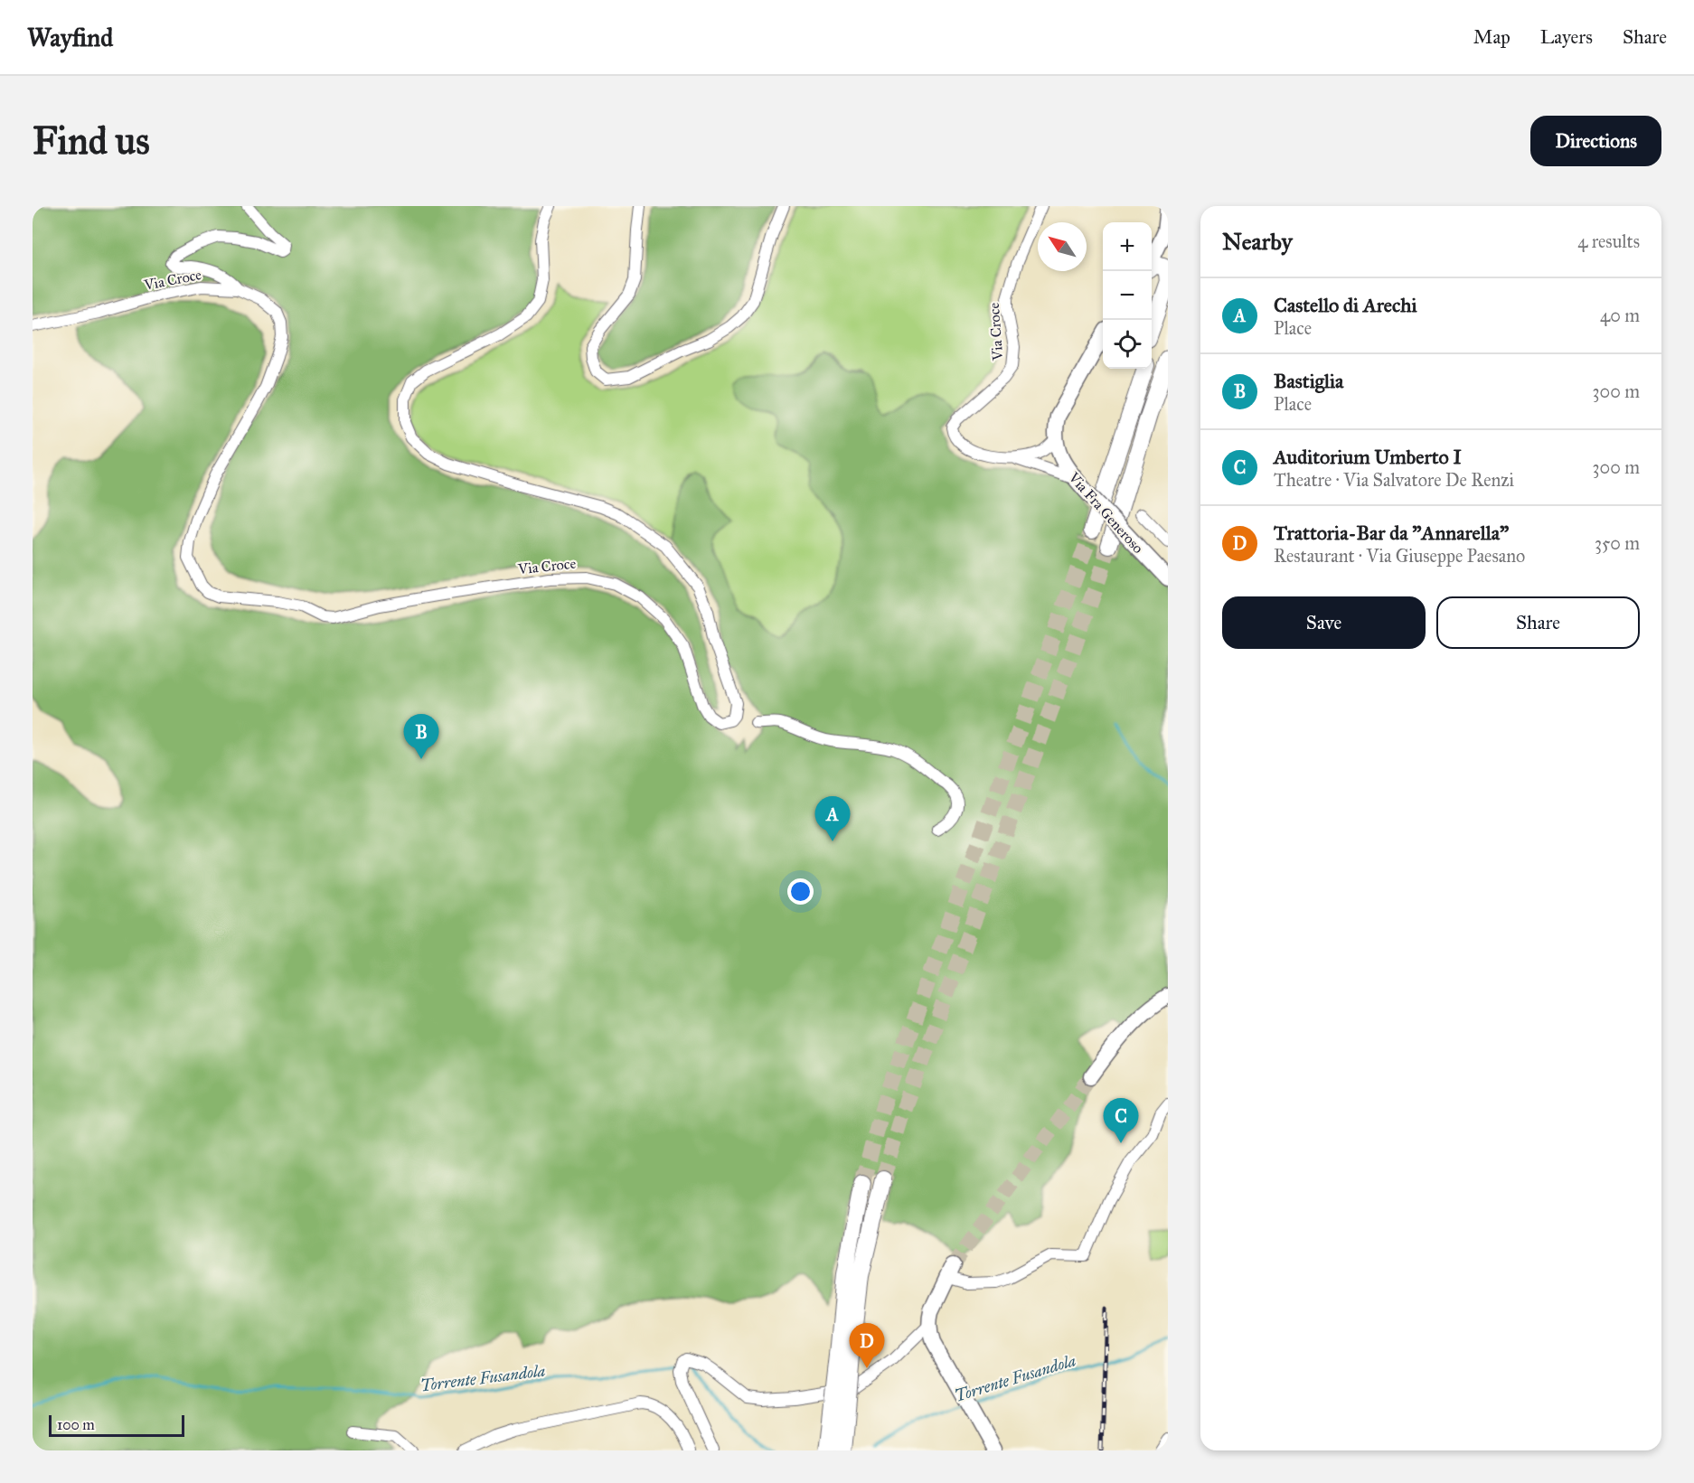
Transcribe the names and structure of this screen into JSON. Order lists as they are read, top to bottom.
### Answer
{
  "streets": {
    "main road": ["Via Fra Generoso"],
    "street": ["Via Croce"]
  },
  "crossings": [
    ["Via Croce", "Via Fra Generoso"]
  ],
  "water": ["Torrente Fusandola"],
  "scale_bar": "100 m",
  "north": "top left",
  "page": {
    "header": "Wayfind",
    "nav": ["Map", "Layers", "Share"],
    "buttons": [
      "Directions",
      ["Save", "Share"]
    ],
    "title": "Find us",
    "heading": ["Nearby", "4 results"],
    "map_buttons": ["+", "−"],
    "list": [
      {
        "mark": "A",
        "name": "Castello di Arechi",
        "note": "Place",
        "value": "40 m"
      },
      {
        "mark": "B",
        "name": "Bastiglia",
        "note": "Place",
        "value": "300 m"
      },
      {
        "mark": "C",
        "name": "Auditorium Umberto I",
        "note": "Theatre · Via Salvatore De Renzi",
        "value": "300 m"
      },
      {
        "mark": "D",
        "name": "Trattoria-Bar da \"Annarella\"",
        "note": "Restaurant · Via Giuseppe Paesano",
        "value": "350 m"
      }
    ],
    "pins": [
      "B",
      "A",
      "C",
      "D"
    ],
    "scale": "100 m"
  }
}
